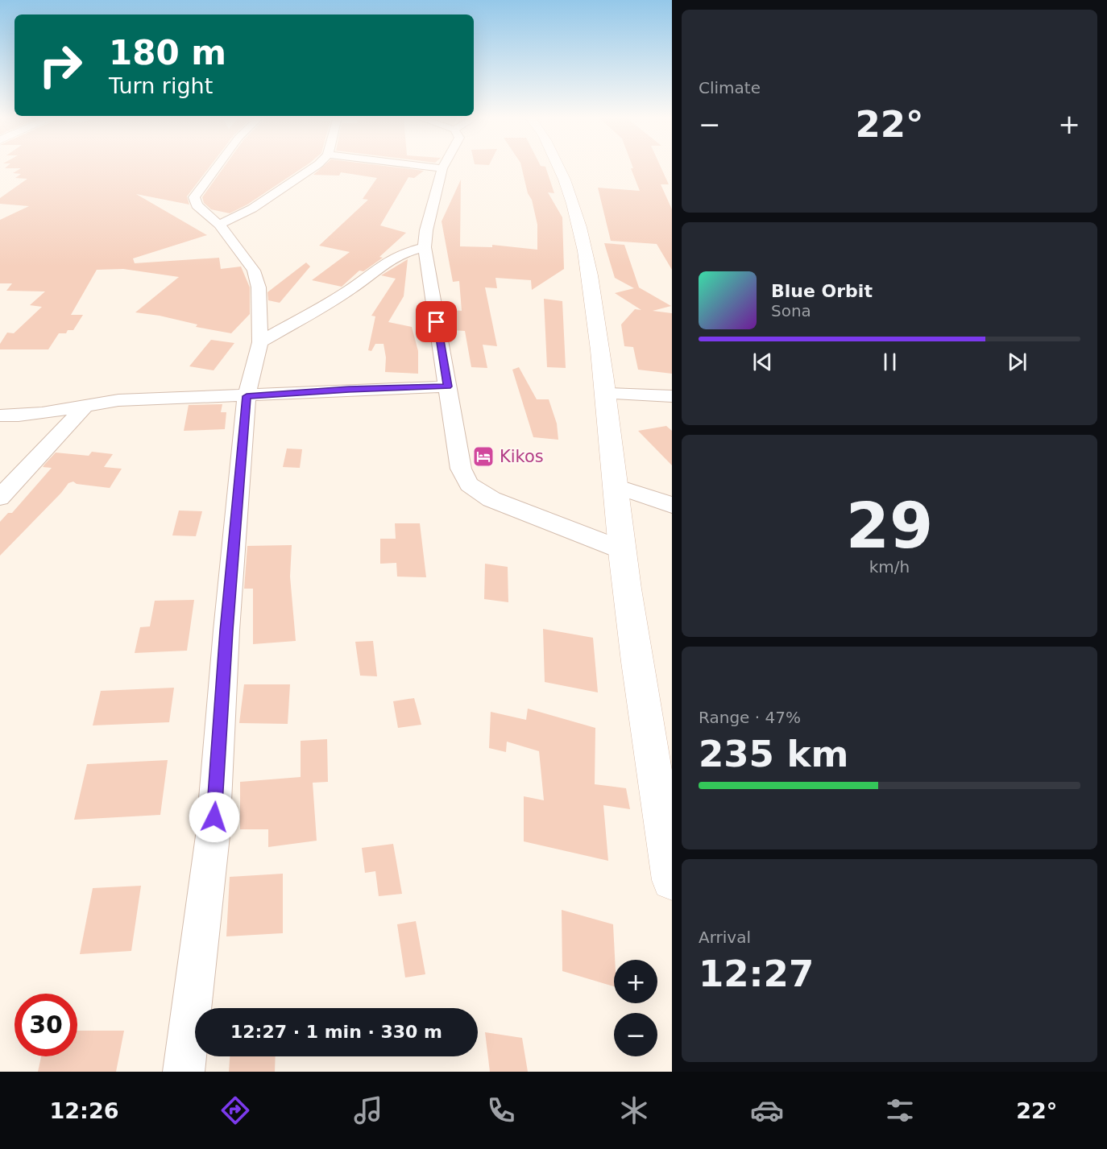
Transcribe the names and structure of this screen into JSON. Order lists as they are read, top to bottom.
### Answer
{
  "places": {
    "hotel": ["Kikos"]
  },
  "page": {
    "tile": [
      "Climate",
      ["29", "km/h"],
      ["Range · 47%", "235 km"],
      ["Arrival", "12:27"]
    ],
    "turn": ["180 m", "Turn right"],
    "heat": ["−", "22°", "+"],
    "song": ["Blue Orbit", "Sona"],
    "map_buttons": ["+", "−"],
    "limit": "30",
    "trip": "12:27 · 1 min · 330 m",
    "tabs": ["12:26", "22°"]
  }
}
